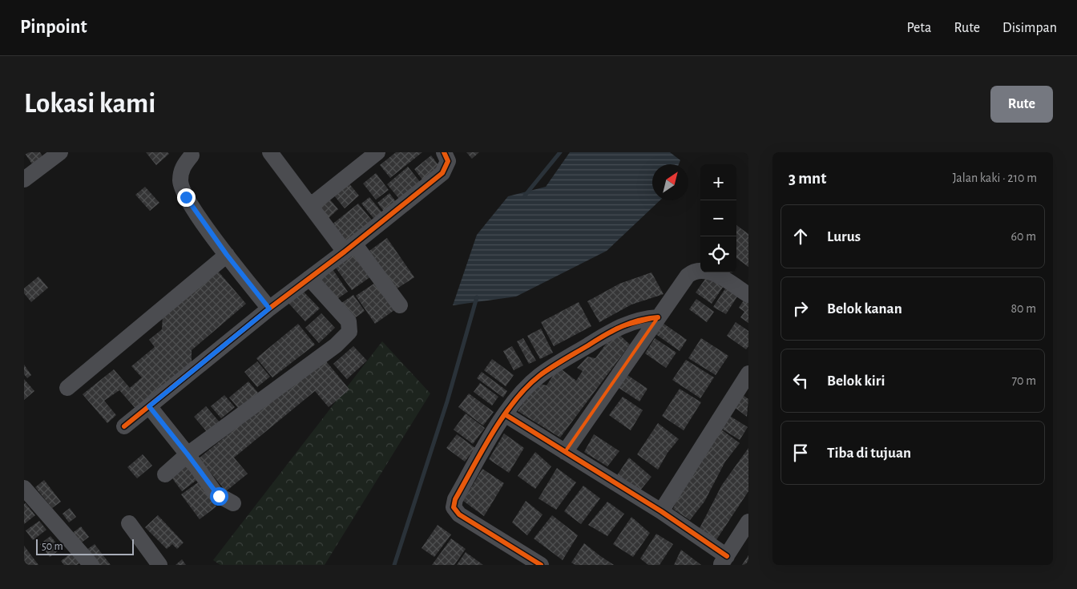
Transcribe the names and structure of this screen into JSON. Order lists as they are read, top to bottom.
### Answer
{
  "scale_bar": "50 m",
  "north": "top right",
  "page": {
    "header": "Pinpoint",
    "nav": ["Peta", "Rute", "Disimpan"],
    "buttons": "Rute",
    "title": "Lokasi kami",
    "heading": ["3 mnt", "Jalan kaki · 210 m"],
    "map_buttons": ["+", "−"],
    "list": [
      ["Lurus", "60 m"],
      ["Belok kanan", "80 m"],
      ["Belok kiri", "70 m"],
      "Tiba di tujuan"
    ],
    "scale": "50 m"
  }
}
